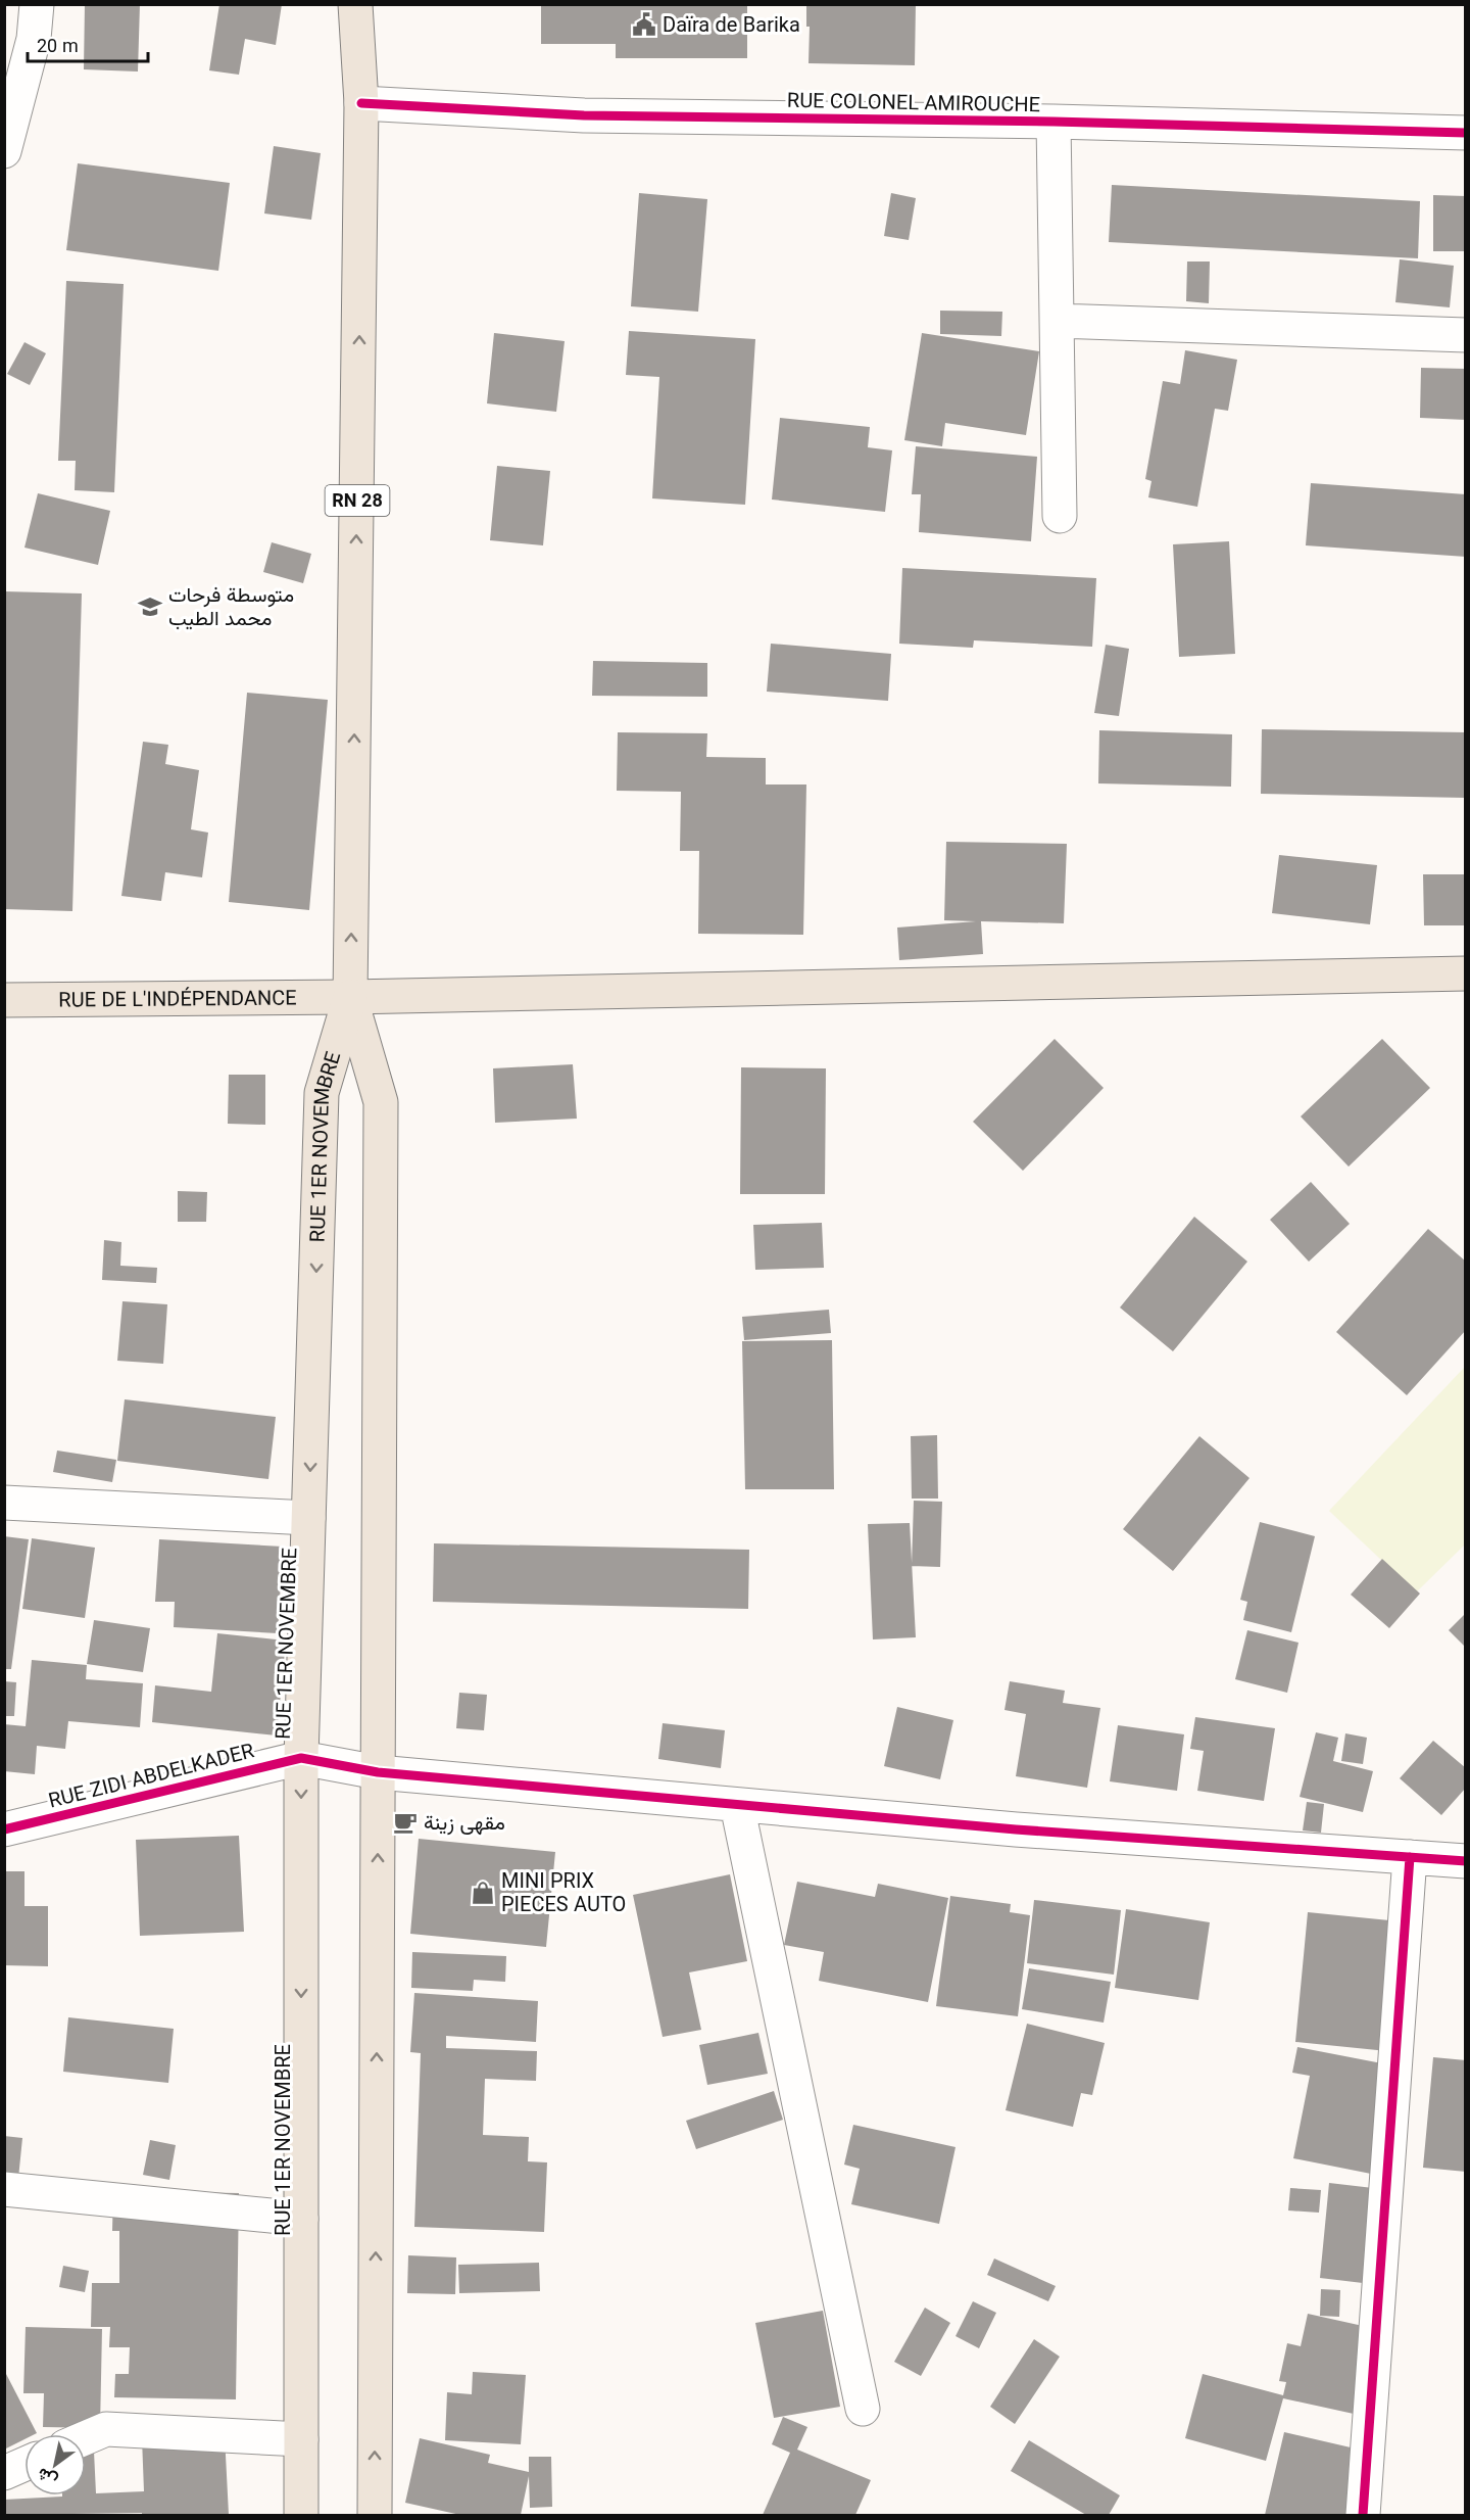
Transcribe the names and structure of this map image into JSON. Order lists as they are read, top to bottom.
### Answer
{
  "streets": {
    "main road": ["RN 28", "RUE DE L'INDÉPENDANCE", "RUE 1ER NOVEMBRE"],
    "street": ["RUE COLONEL AMIROUCHE", "RUE ZIDI ABDELKADER"]
  },
  "crossings": [
    ["RUE COLONEL AMIROUCHE", "RN 28"],
    ["RN 28", "RUE DE L'INDÉPENDANCE"],
    ["RN 28", "RUE 1ER NOVEMBRE"],
    ["RN 28", "RUE ZIDI ABDELKADER"],
    ["RUE DE L'INDÉPENDANCE", "RUE 1ER NOVEMBRE"],
    ["RUE 1ER NOVEMBRE", "RUE ZIDI ABDELKADER"]
  ],
  "places": {
    "public building": ["Daïra de Barika"],
    "school or university": ["متوسطة فرحات محمد الطيب"],
    "cafe": ["مقهى زينة"],
    "shop": ["MINI PRIX PIECES AUTO"]
  },
  "scale_bar": "20 m",
  "north": "bottom left"
}
